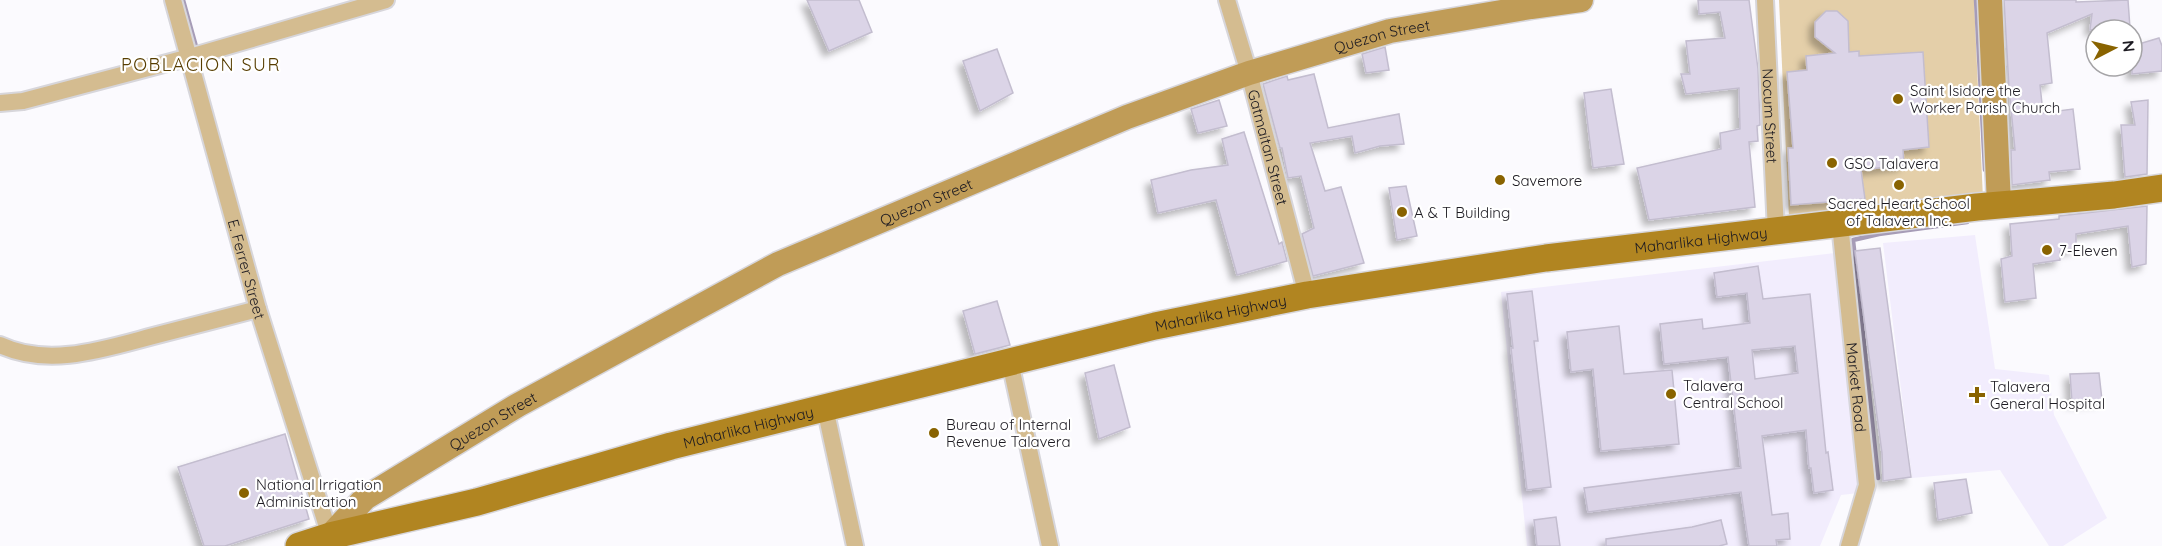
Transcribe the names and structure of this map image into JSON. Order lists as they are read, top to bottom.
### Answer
{
  "streets": {
    "main road": ["Maharlika Highway"],
    "street": [
      "Quezon Street",
      "Nocum Street",
      "Gatmaitan Street",
      "E. Ferrer Street",
      "Market Road"
    ]
  },
  "crossings": [
    ["Quezon Street", "Gatmaitan Street"],
    ["Quezon Street", "Maharlika Highway"],
    ["Quezon Street", "E. Ferrer Street"],
    ["Nocum Street", "Maharlika Highway"],
    ["Gatmaitan Street", "Maharlika Highway"],
    ["Maharlika Highway", "E. Ferrer Street"],
    ["Maharlika Highway", "Market Road"]
  ],
  "districts": ["POBLACION SUR"],
  "places": {
    "other": [
      "Saint Isidore the Worker Parish Church",
      "GSO Talavera",
      "Savemore",
      "Sacred Heart School of Talavera Inc.",
      "A & T Building",
      "7-Eleven",
      "Talavera Central School",
      "Bureau of Internal Revenue Talavera",
      "National Irrigation Administration"
    ],
    "health": ["Talavera General Hospital"]
  },
  "north": "right"
}
